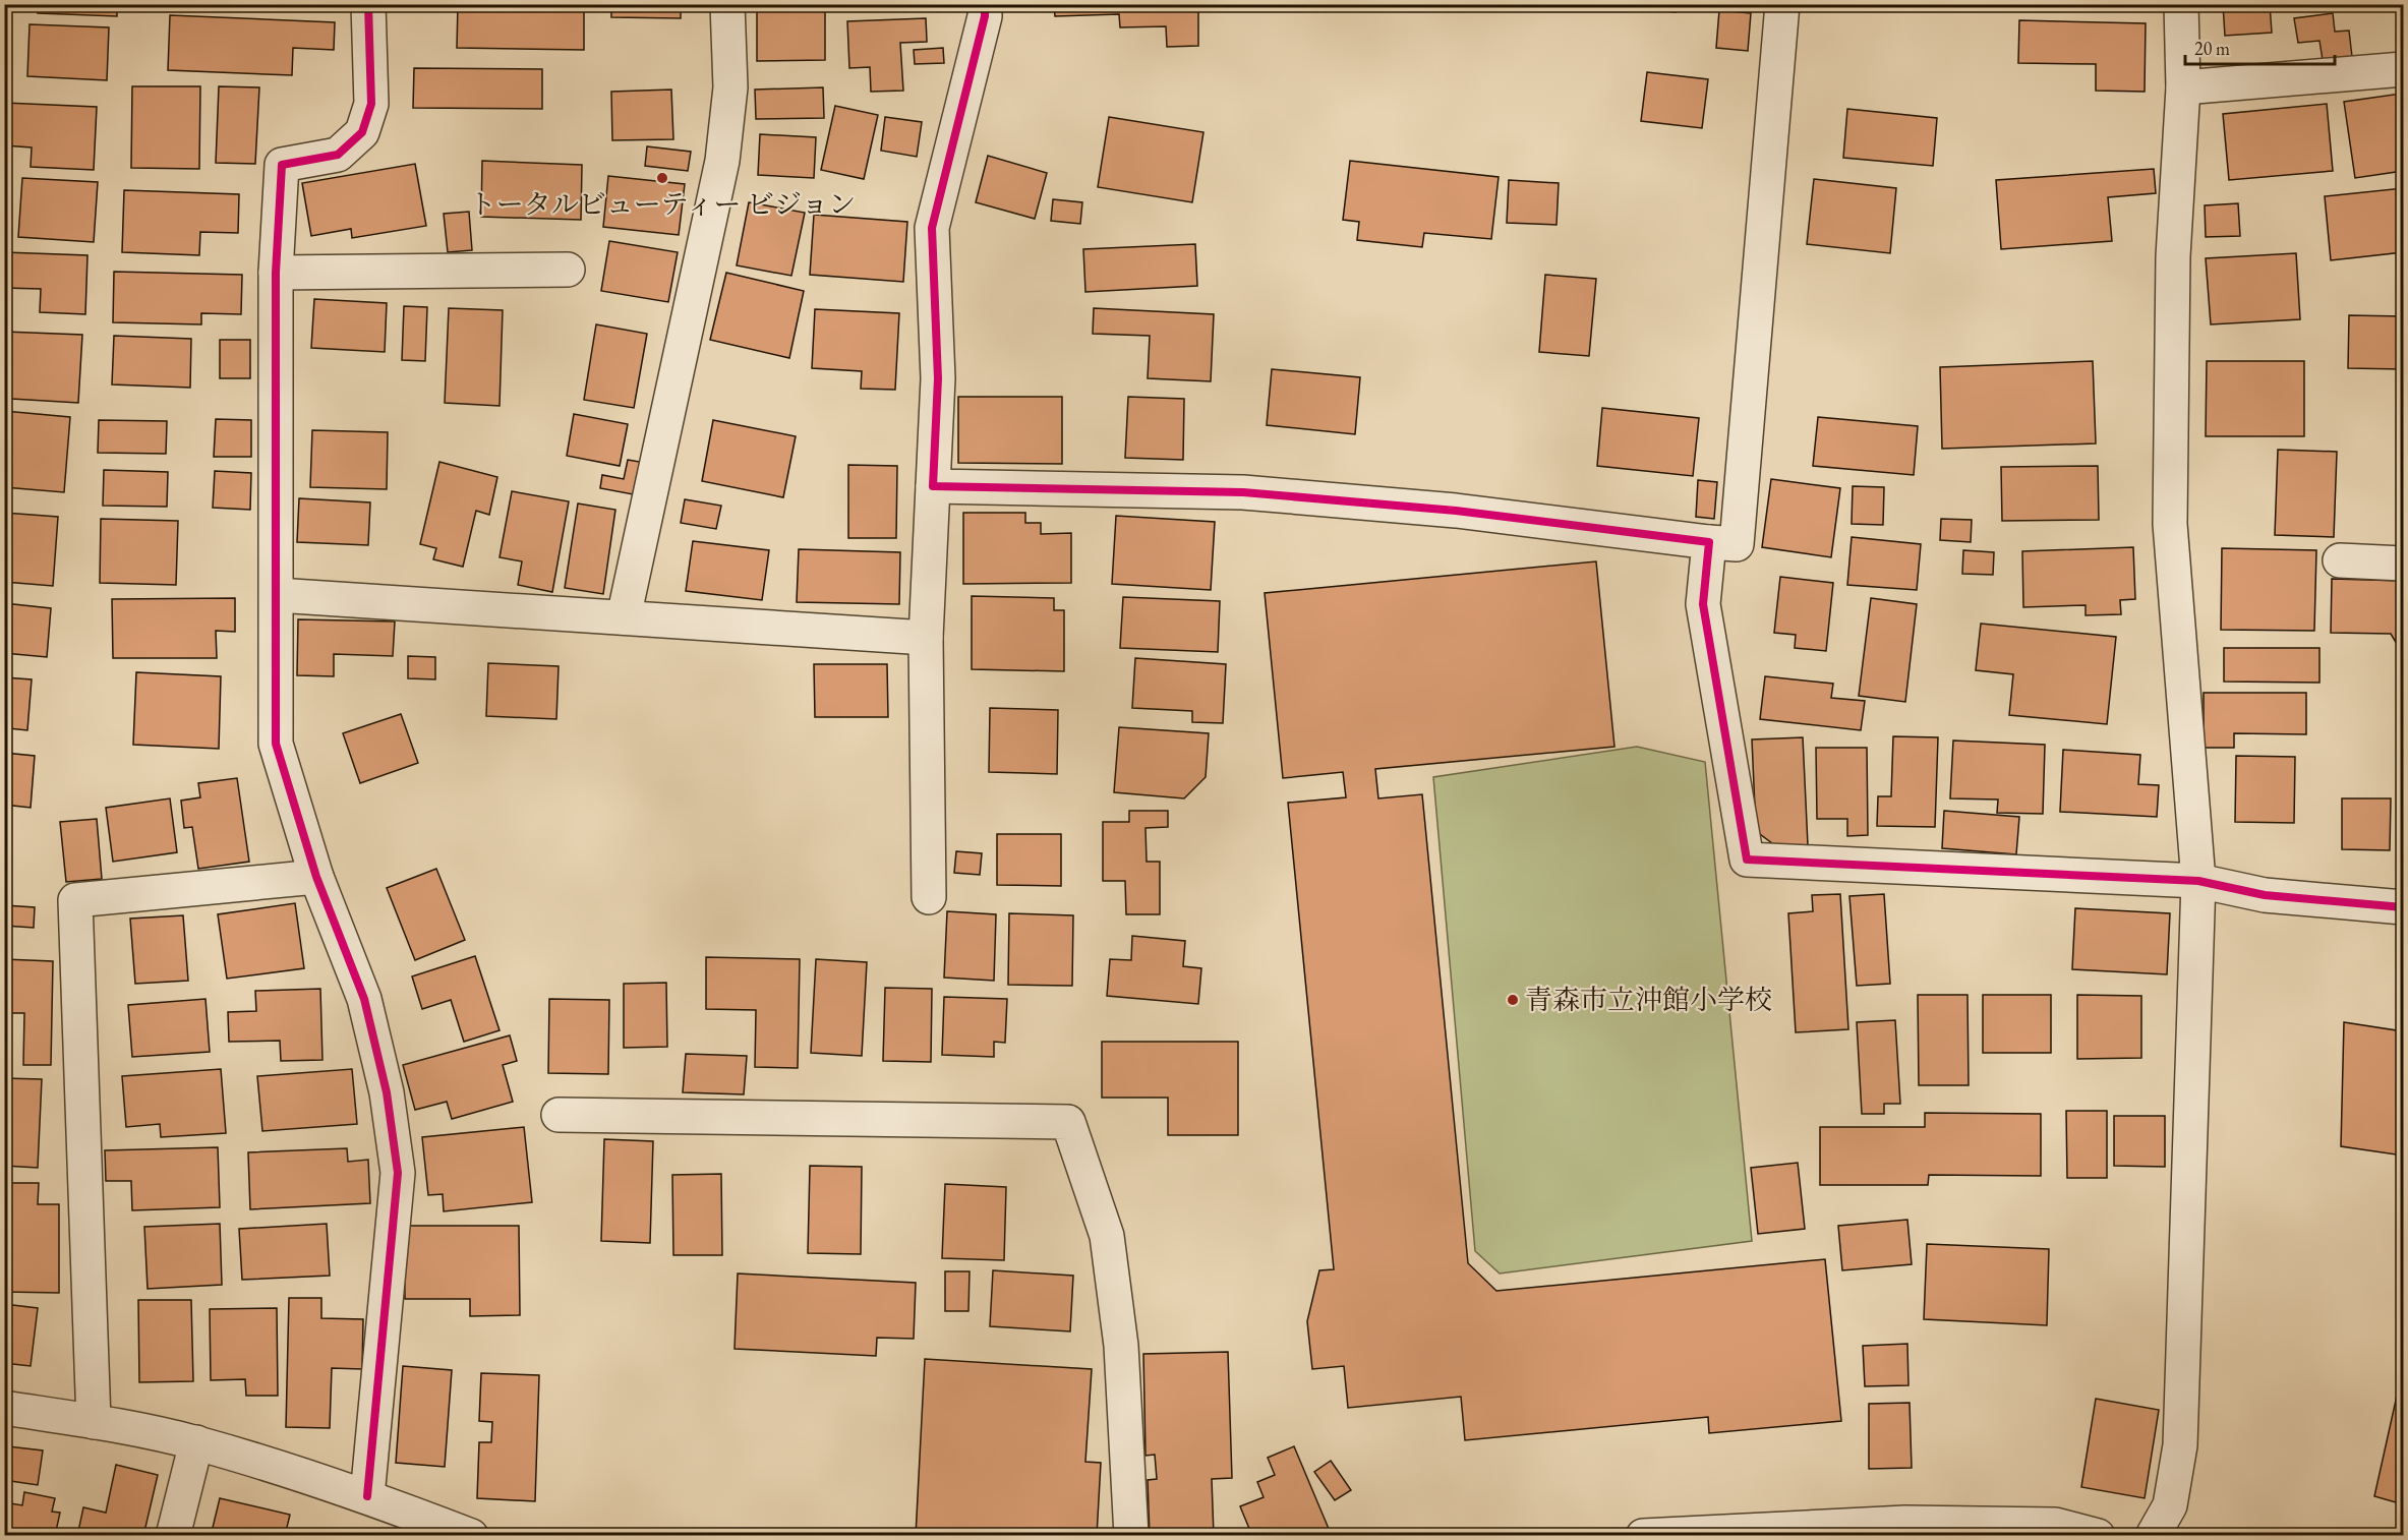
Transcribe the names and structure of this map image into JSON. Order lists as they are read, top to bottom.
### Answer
{
  "places": ["トータルビューティー ビジョン", "青森市立沖館小学校"],
  "scale_bar": "20 m"
}
